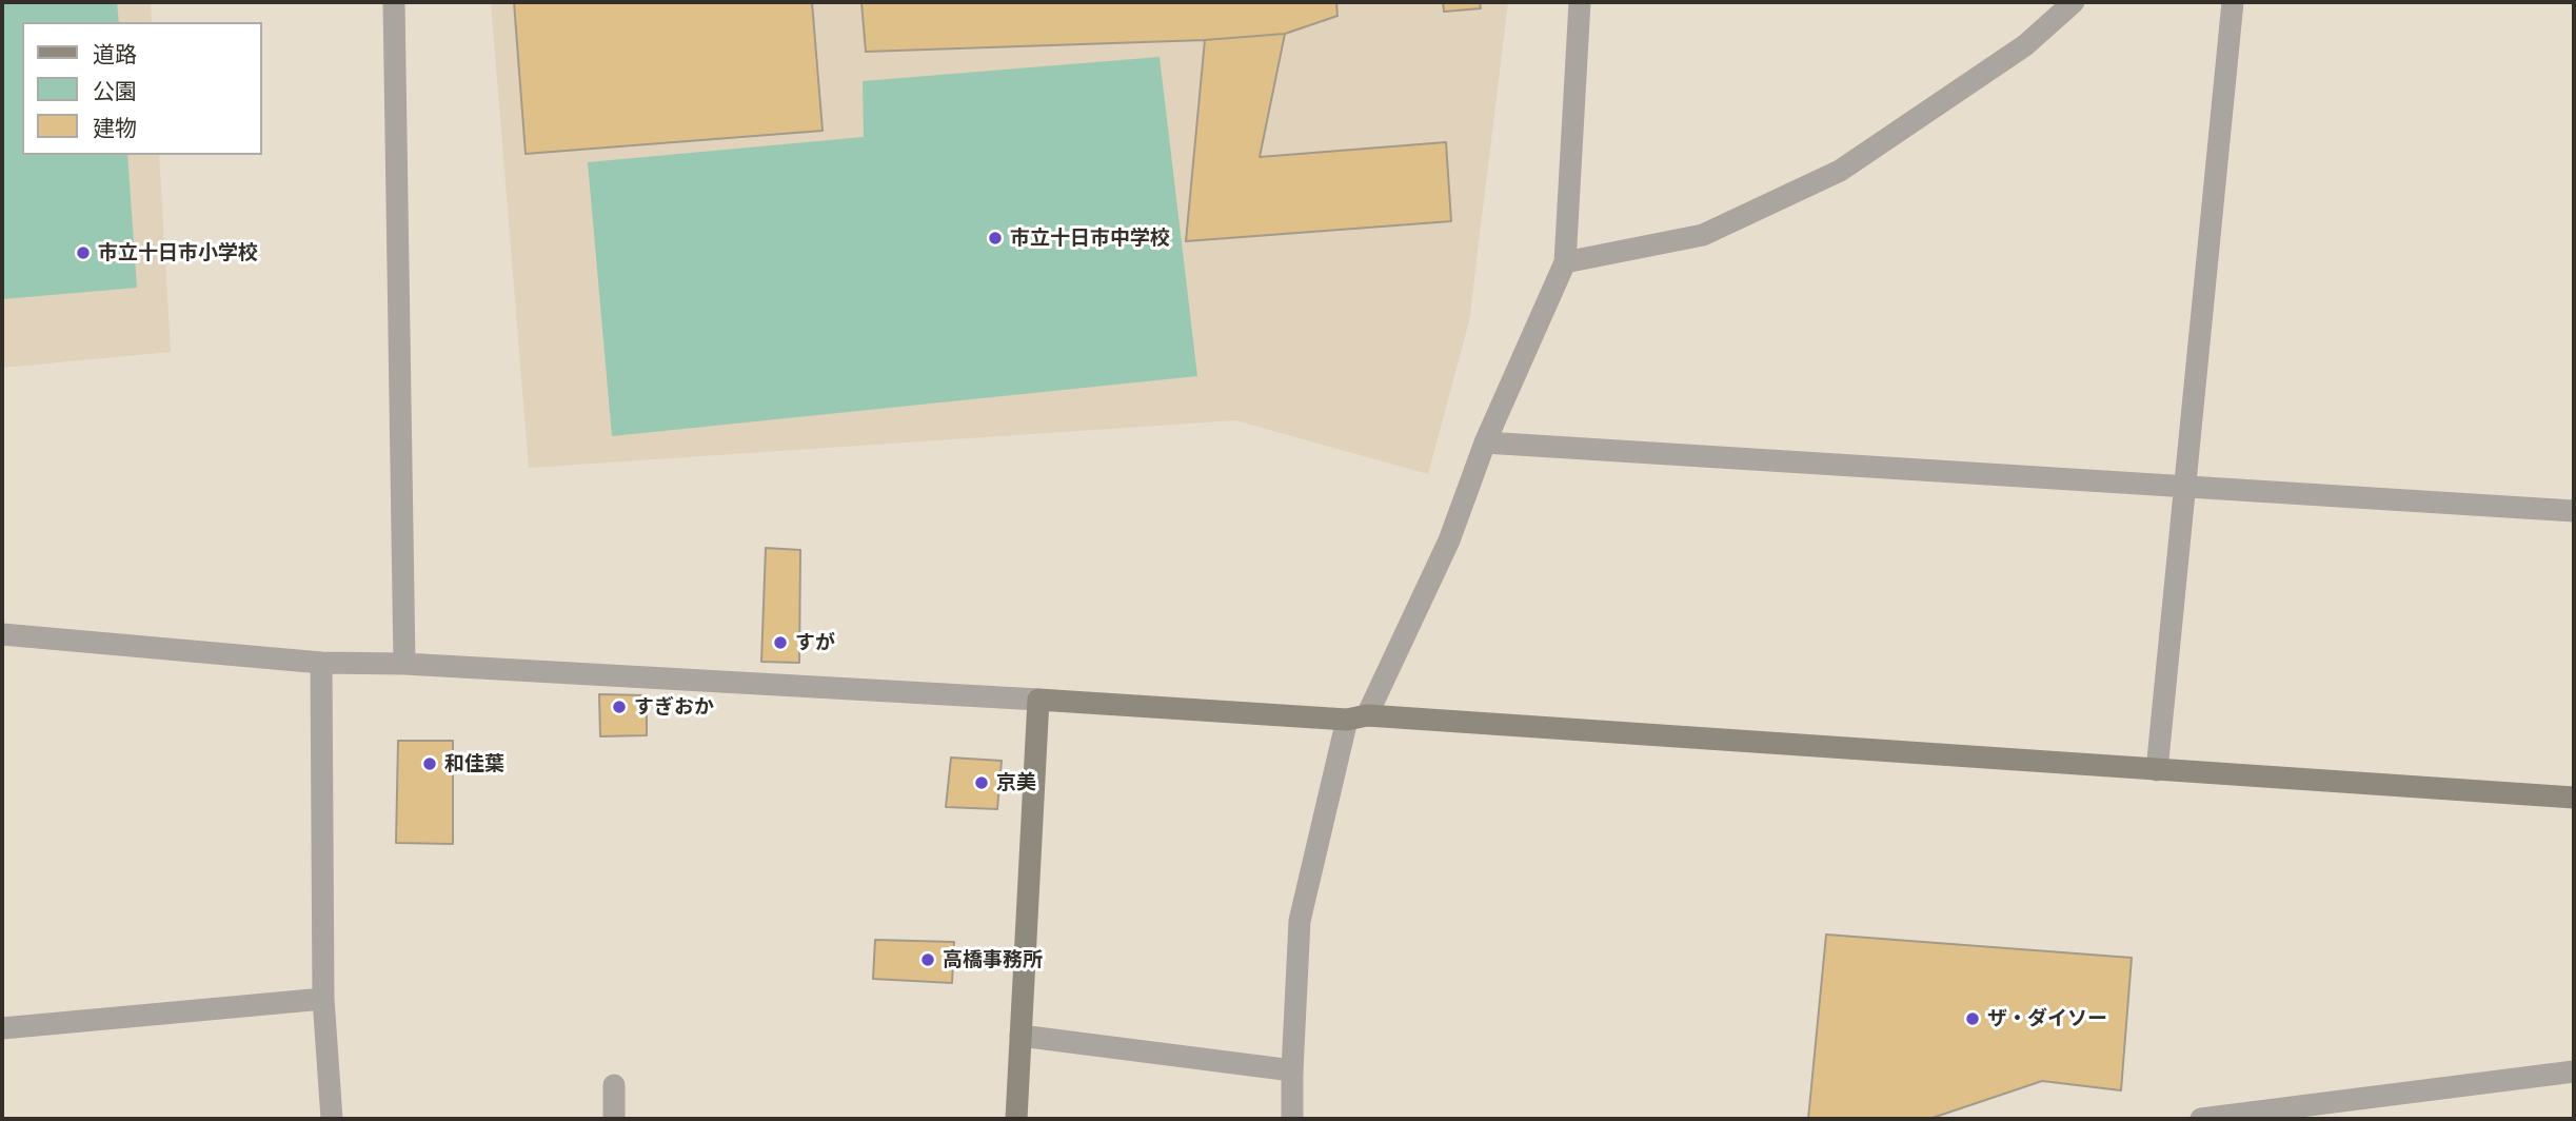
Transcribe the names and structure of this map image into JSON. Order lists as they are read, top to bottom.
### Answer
{
  "places": [
    "市立十日市中学校",
    "市立十日市小学校",
    "すが",
    "すぎおか",
    "和佳葉",
    "京美",
    "高橋事務所",
    "ザ・ダイソー"
  ],
  "legend": ["道路", "公園", "建物"]
}
